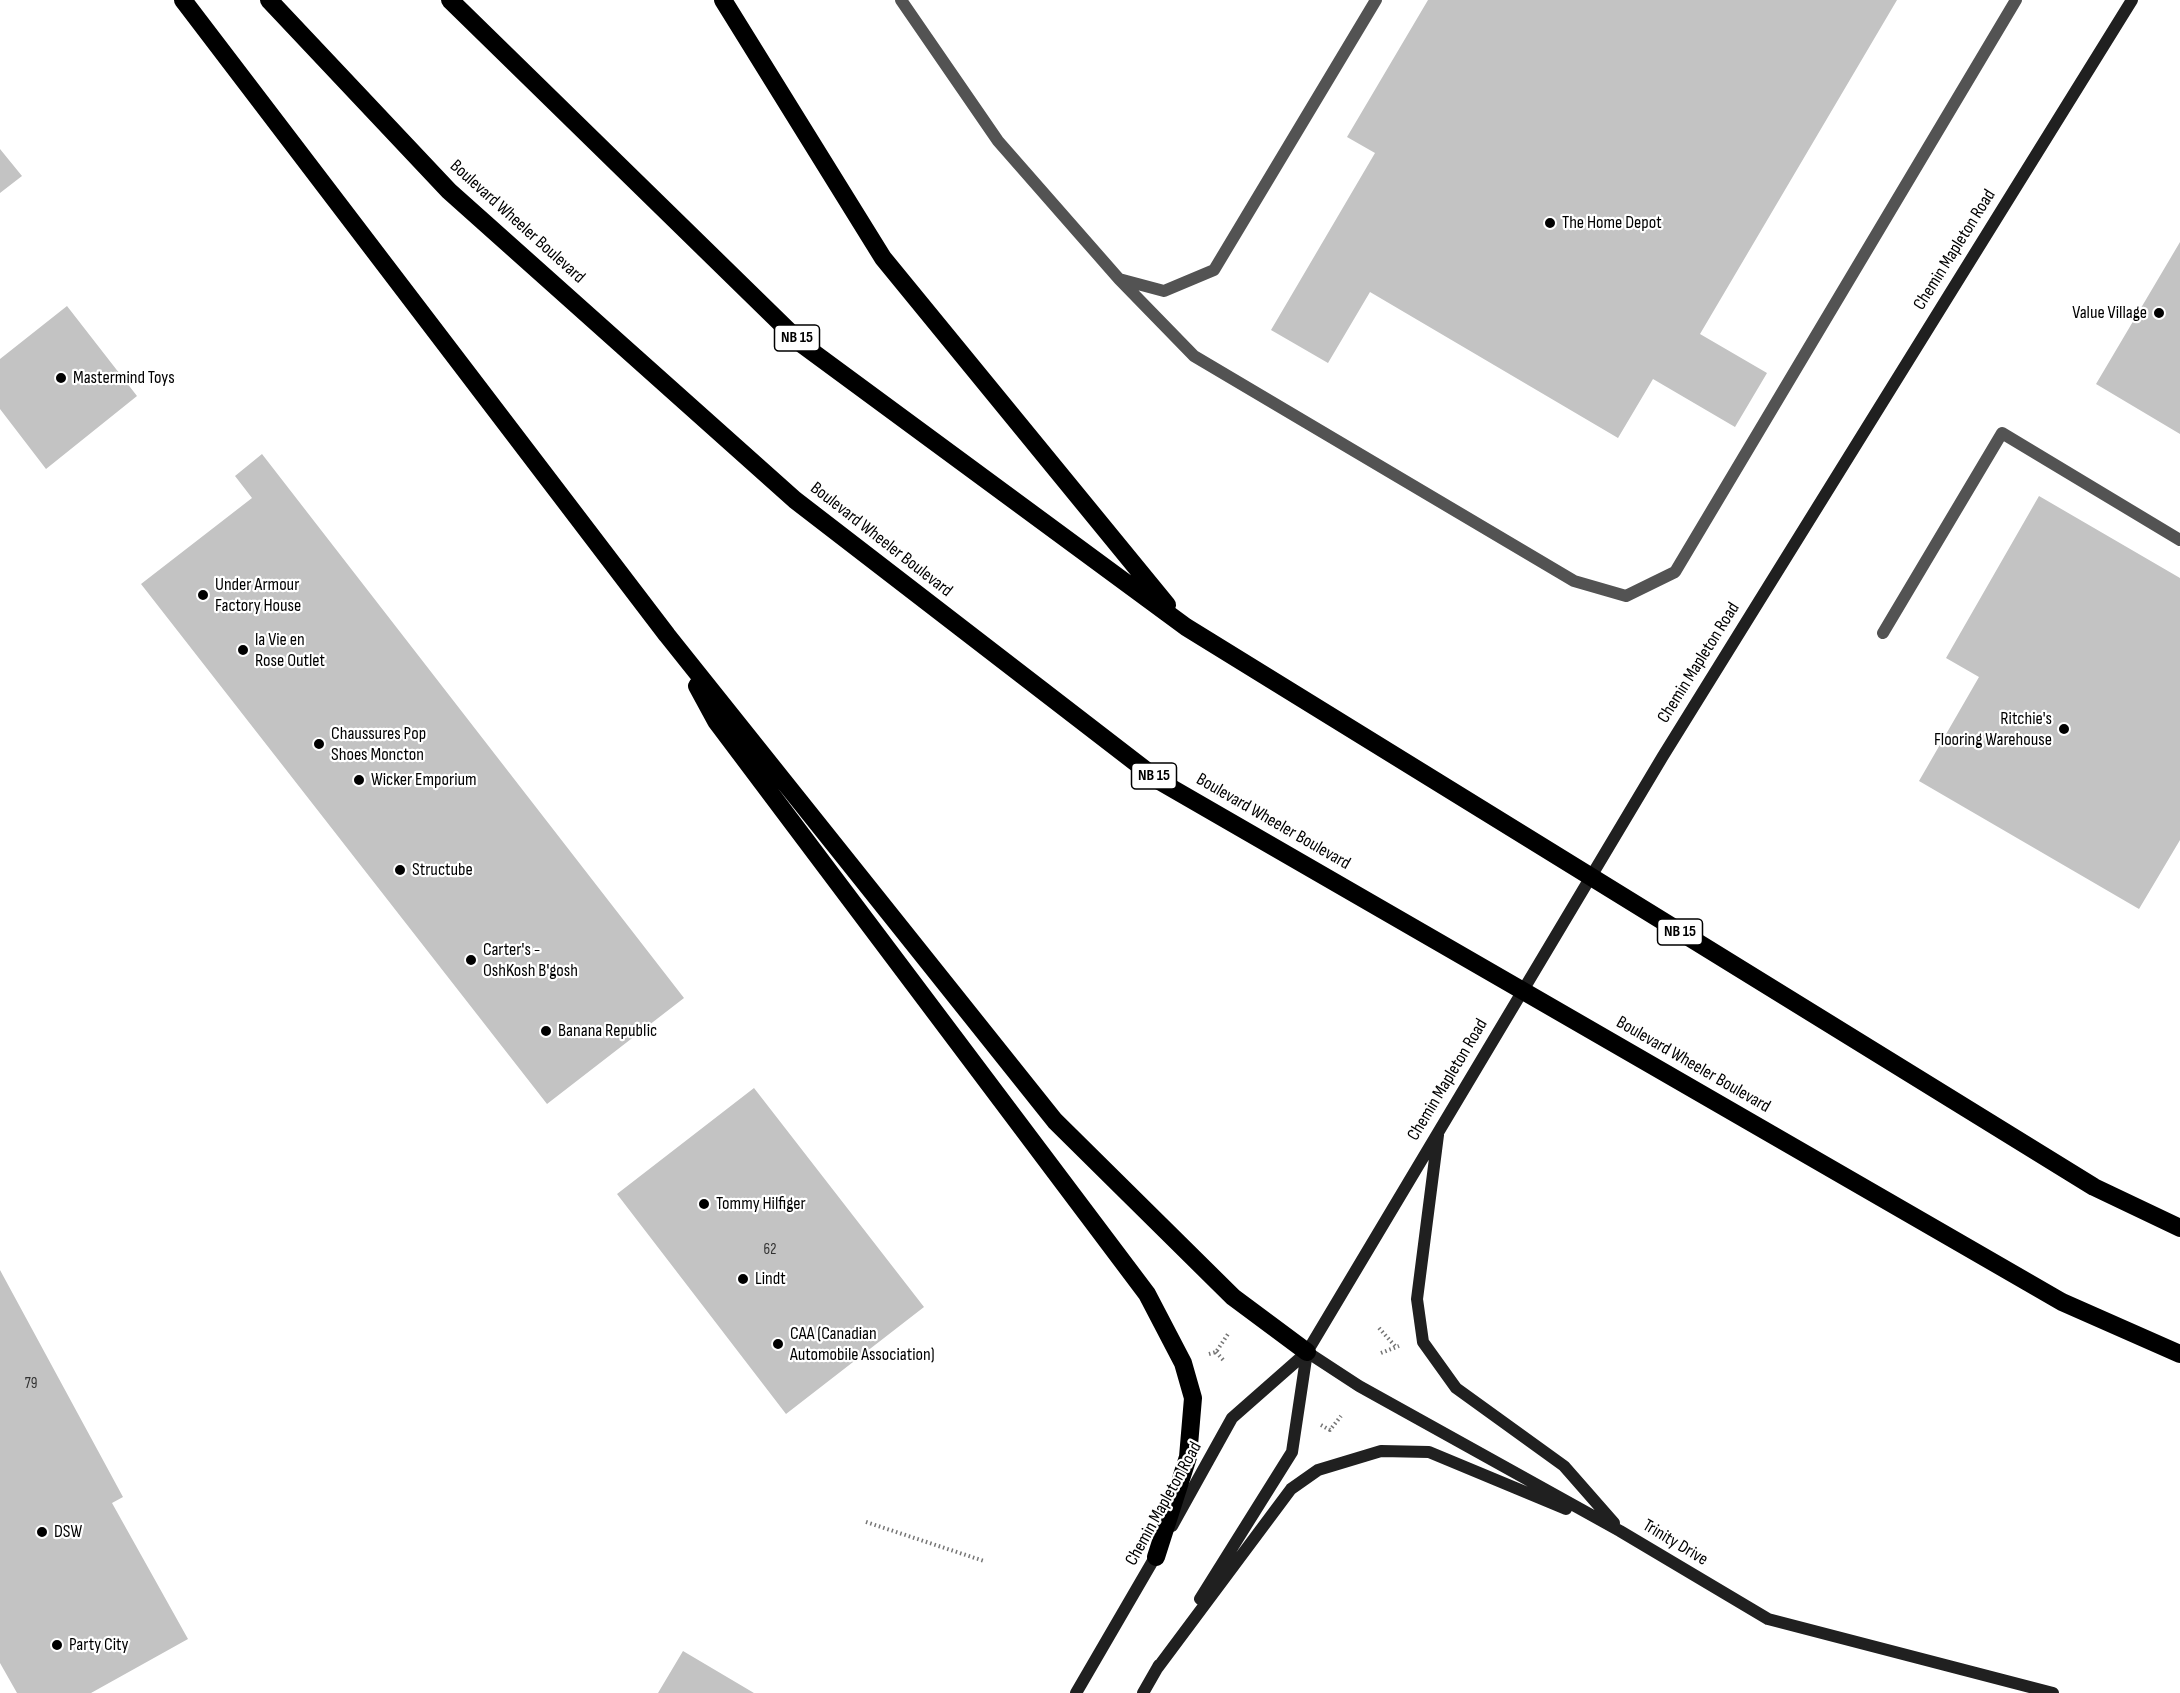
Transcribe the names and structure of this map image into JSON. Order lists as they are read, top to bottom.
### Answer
{
  "streets": {
    "highway": ["Boulevard Wheeler Boulevard", "NB 15"],
    "main road": ["Chemin Mapleton Road", "Trinity Drive"]
  },
  "crossings": [
    ["Chemin Mapleton Road", "Trinity Drive"]
  ],
  "places": [
    "The Home Depot",
    "Value Village",
    "Mastermind Toys",
    "Under Armour Factory House",
    "la Vie en Rose Outlet",
    "Ritchie's Flooring Warehouse",
    "Chaussures Pop Shoes Moncton",
    "Wicker Emporium",
    "Structube",
    "Carter's - OshKosh B'gosh",
    "Banana Republic",
    "Tommy Hilfiger",
    "Lindt",
    "CAA (Canadian Automobile Association)",
    "DSW",
    "Party City"
  ],
  "house_numbers": ["62", "79"]
}
